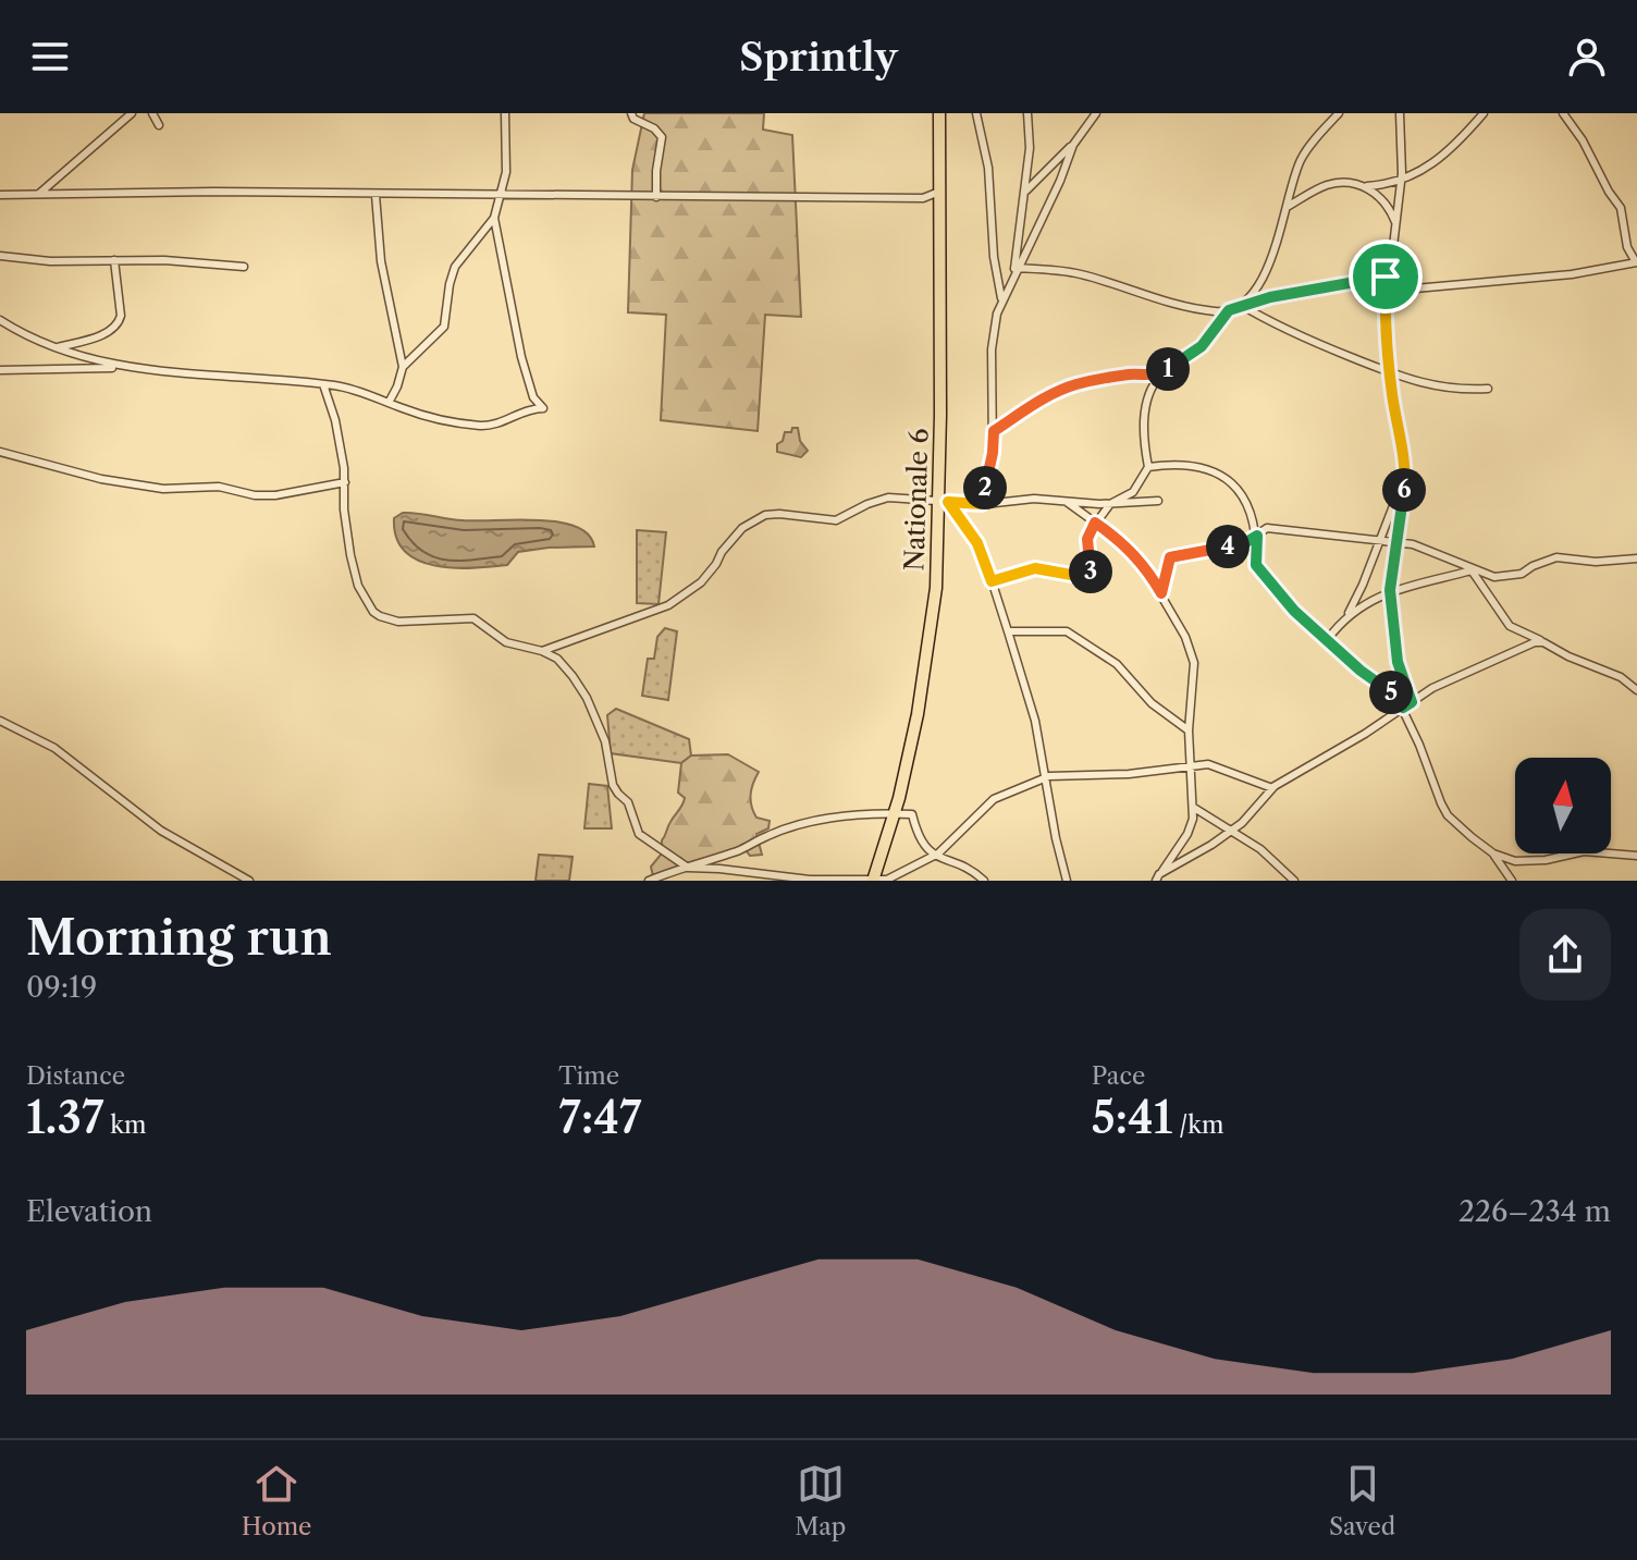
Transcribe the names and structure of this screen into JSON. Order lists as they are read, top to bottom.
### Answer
{
  "streets": {
    "main road": ["Nationale 6"]
  },
  "north": "top",
  "page": {
    "header": "Sprintly",
    "pins": [
      "1",
      "2",
      "6",
      "4",
      "3",
      "5"
    ],
    "heading": ["Morning run", "09:19"],
    "stats": [
      ["Distance", "1.37 km"],
      ["Time", "7:47"],
      ["Pace", "5:41 /km"]
    ],
    "chart": ["Elevation", "226–234 m"],
    "tabs": ["Home", "Map", "Saved"]
  }
}
